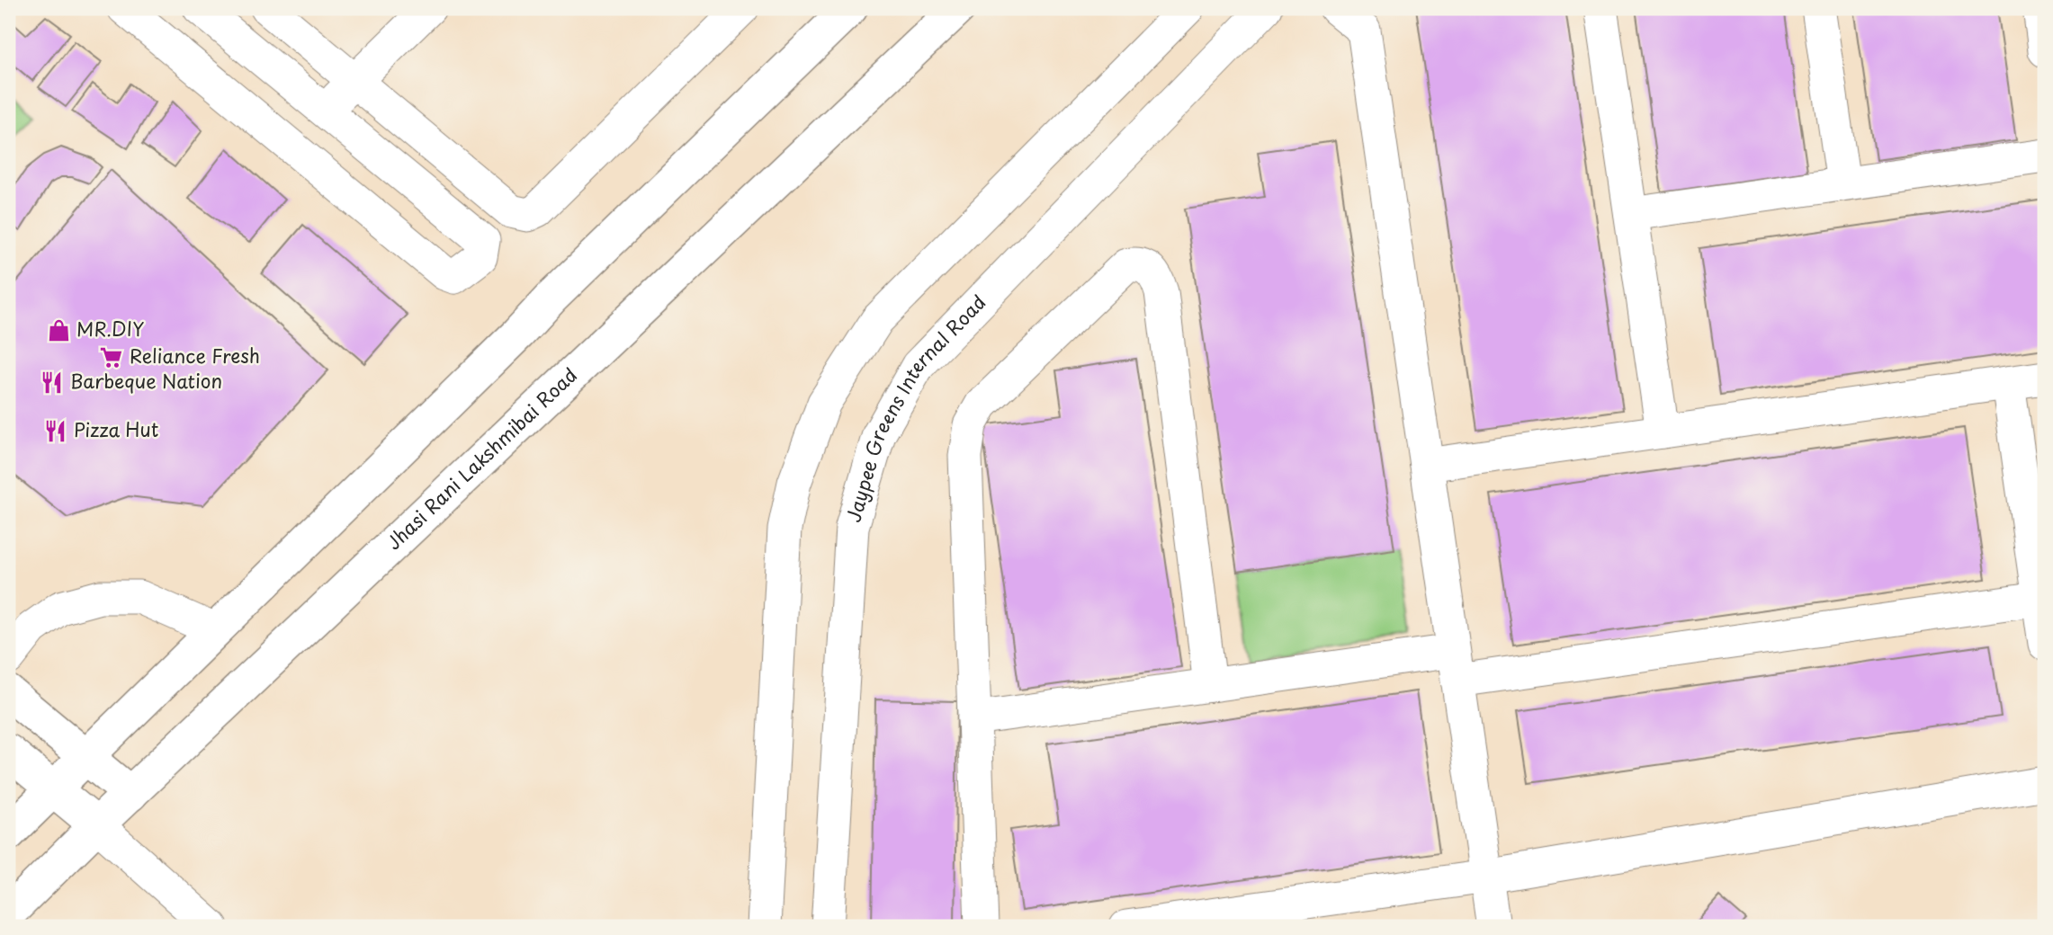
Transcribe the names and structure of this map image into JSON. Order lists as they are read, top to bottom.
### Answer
{
  "streets": {
    "main road": ["Jhasi Rani Lakshmibai Road"],
    "street": ["Jaypee Greens Internal Road"]
  },
  "places": {
    "shop": ["MR.DIY"],
    "supermarket": ["Reliance Fresh"],
    "restaurant": ["Barbeque Nation", "Pizza Hut"]
  }
}
